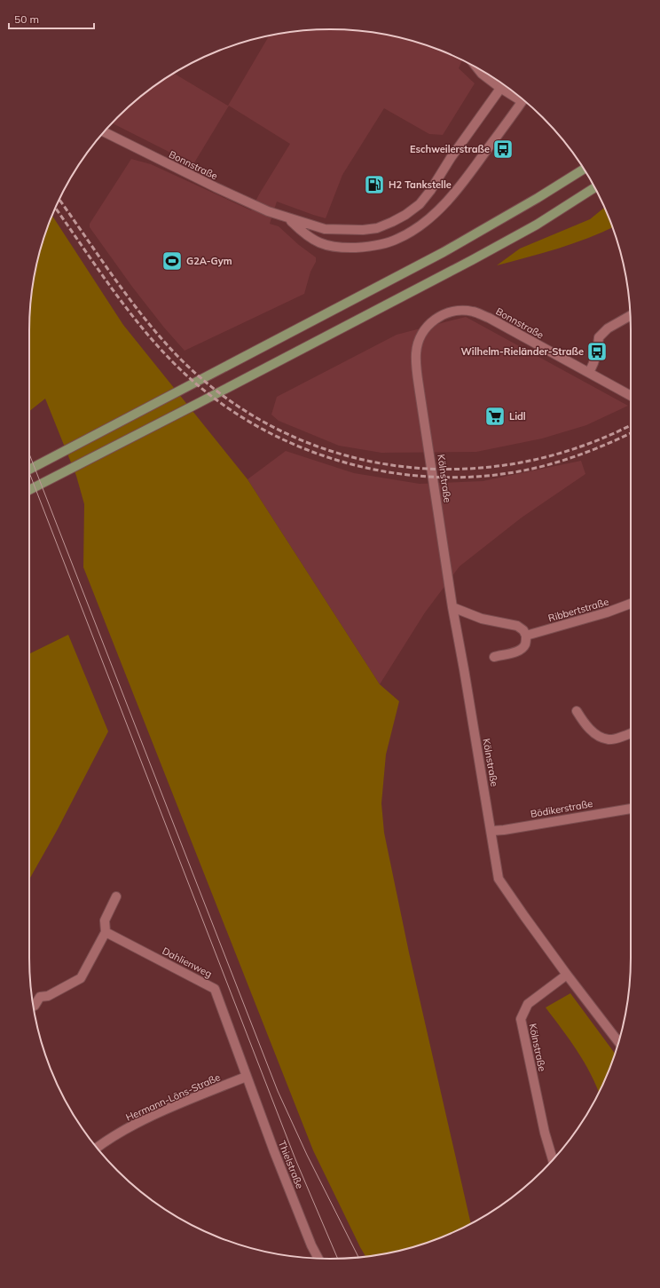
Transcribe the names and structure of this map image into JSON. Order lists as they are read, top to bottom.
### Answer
{
  "streets": {
    "street": [
      "Bonnstraße",
      "Kölnstraße",
      "Ribbertstraße",
      "Bödikerstraße",
      "Dahlienweg",
      "Hermann-Löns-Straße",
      "Thielstraße"
    ]
  },
  "crossings": [
    ["Bonnstraße", "Kölnstraße"],
    ["Kölnstraße", "Bödikerstraße"],
    ["Dahlienweg", "Hermann-Löns-Straße"],
    ["Dahlienweg", "Thielstraße"],
    ["Hermann-Löns-Straße", "Thielstraße"]
  ],
  "places": {
    "bus stop": ["Eschweilerstraße", "Wilhelm-Rieländer-Straße"],
    "fuel station": ["H2 Tankstelle"],
    "sports": ["G2A-Gym"],
    "supermarket": ["Lidl"]
  },
  "scale_bar": "50 m"
}
